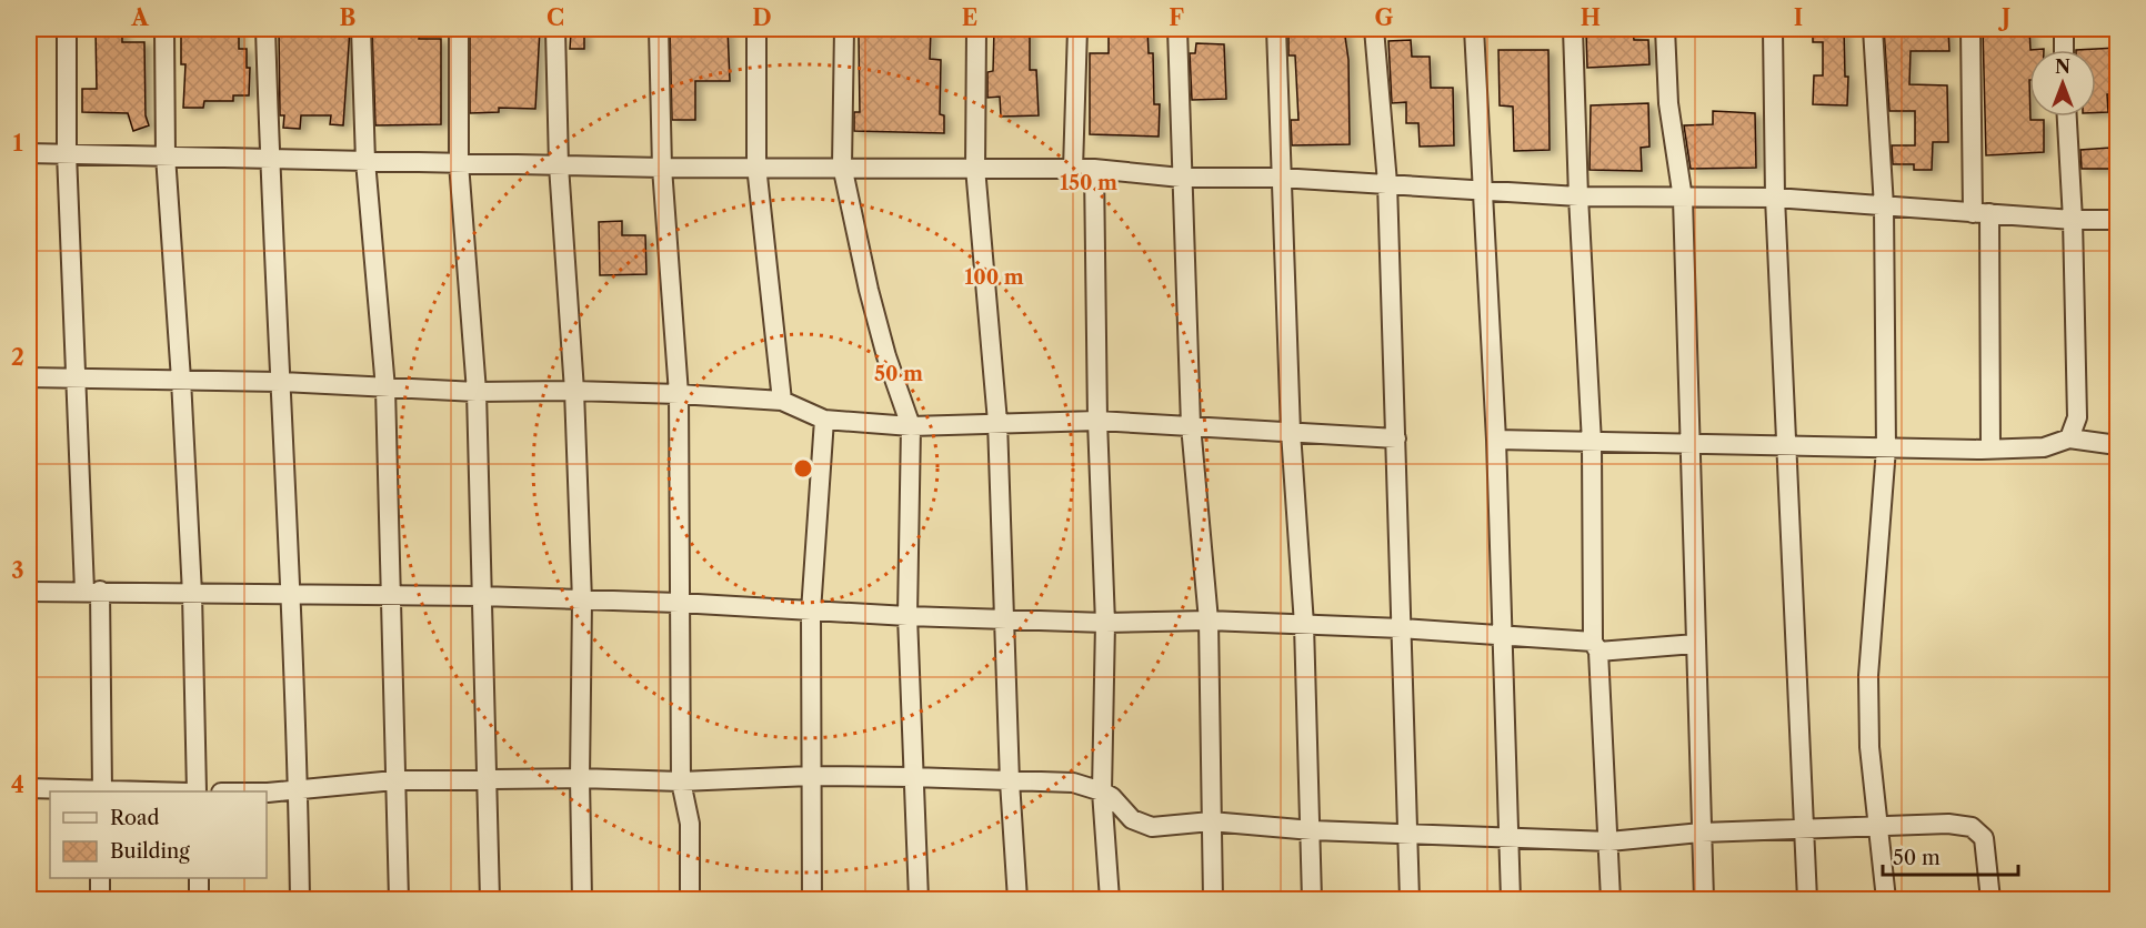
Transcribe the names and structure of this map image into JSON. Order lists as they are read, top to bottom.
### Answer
{
  "legend": ["Road", "Building"],
  "scale_bar": "50 m",
  "north": "top",
  "grid": {
    "columns": [
      "A",
      "B",
      "C",
      "D",
      "E",
      "F",
      "G",
      "H",
      "I",
      "J"
    ],
    "rows": [
      "1",
      "2",
      "3",
      "4"
    ]
  },
  "rings": ["150 m", "100 m", "50 m"]
}
